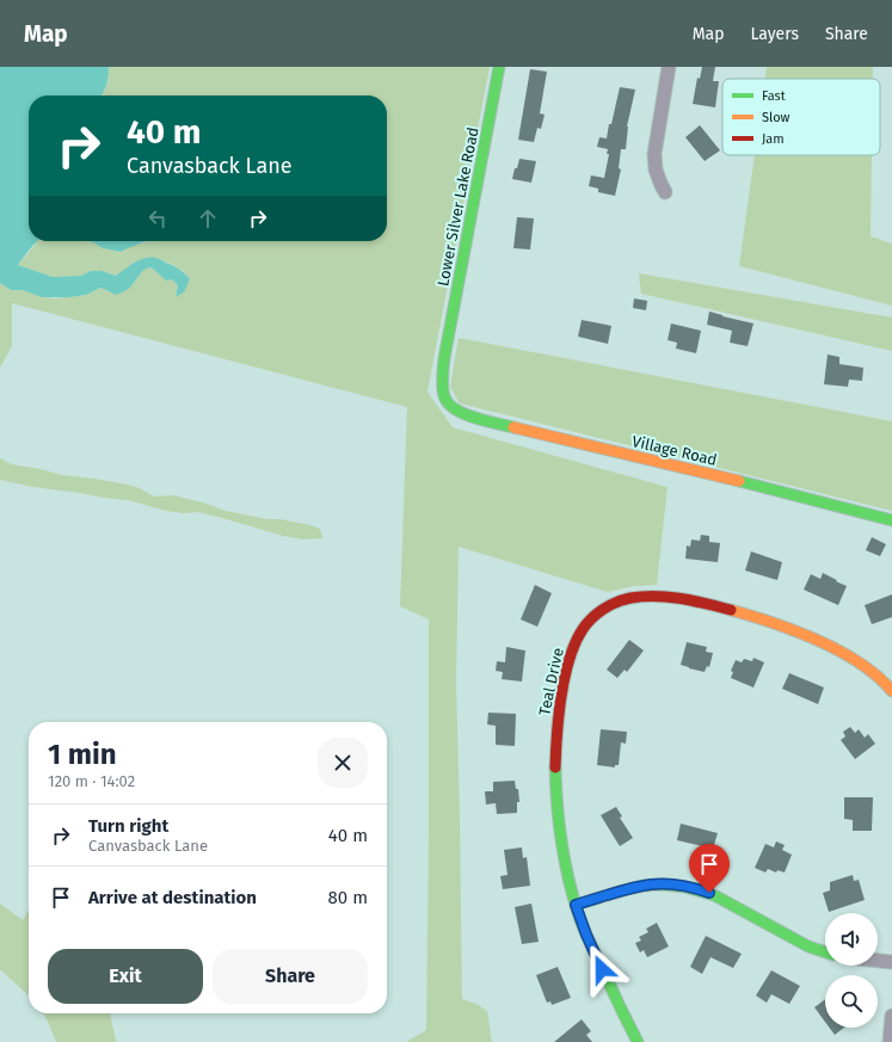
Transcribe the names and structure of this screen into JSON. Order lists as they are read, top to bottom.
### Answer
{
  "streets": {
    "street": ["Lower Silver Lake Road", "Village Road", "Teal Drive"]
  },
  "crossings": [
    ["Lower Silver Lake Road", "Village Road"]
  ],
  "legend": ["Fast", "Slow", "Jam"],
  "page": {
    "header": "Map",
    "nav": ["Map", "Layers", "Share"],
    "turn": ["40 m", "Canvasback Lane"],
    "heading": ["1 min", "120 m · 14:02"],
    "list": [
      {
        "name": "Turn right",
        "note": "Canvasback Lane",
        "value": "40 m"
      },
      {
        "name": "Arrive at destination",
        "value": "80 m"
      }
    ],
    "buttons": ["Exit", "Share"]
  }
}
